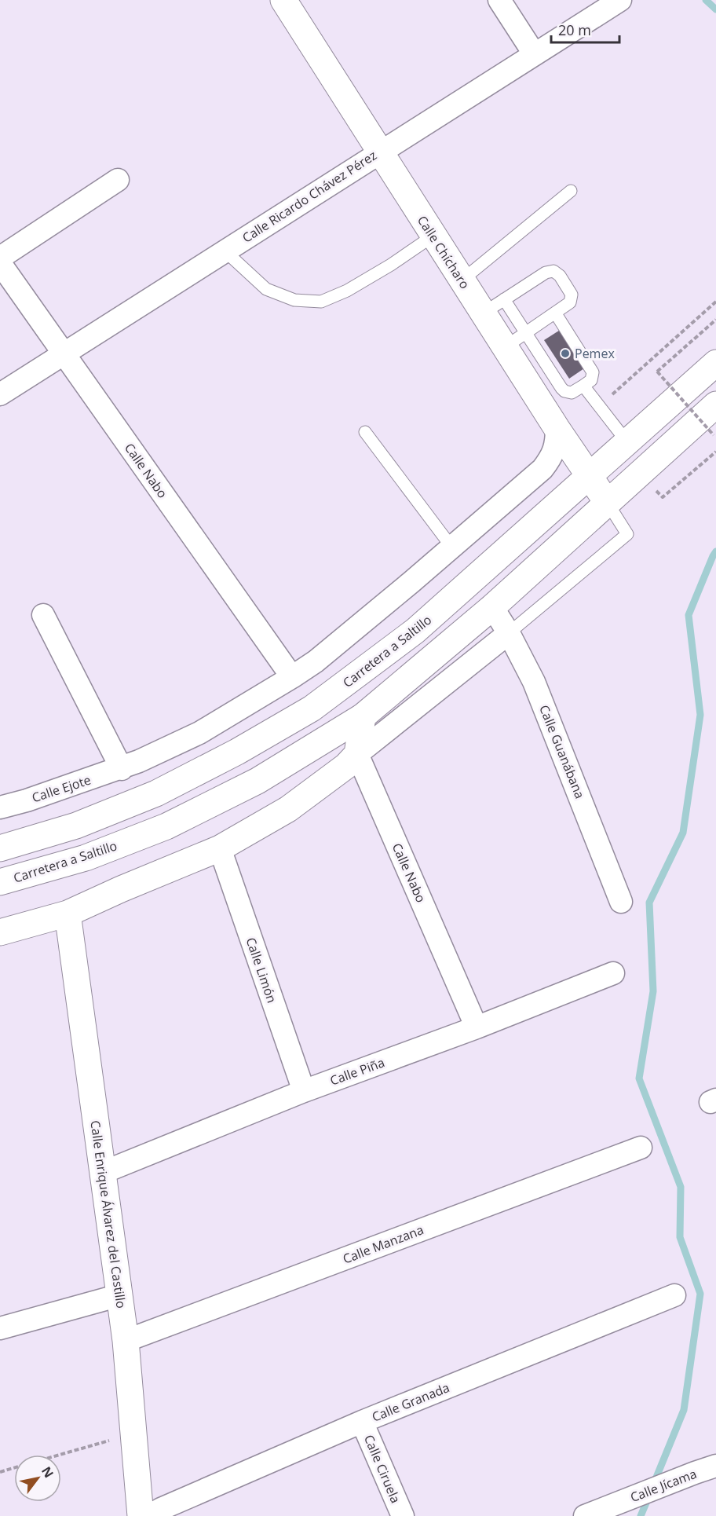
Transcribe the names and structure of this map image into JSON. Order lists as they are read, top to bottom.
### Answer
{
  "streets": {
    "main road": ["Calle Chícharo", "Carretera a Saltillo", "Calle Enrique Álvarez del Castillo"],
    "street": [
      "Calle Ricardo Chávez Pérez",
      "Calle Nabo",
      "Calle Guanábana",
      "Calle Ejote",
      "Calle Limón",
      "Calle Piña",
      "Calle Manzana",
      "Calle Granada",
      "Calle Ciruela",
      "Calle Jícama"
    ]
  },
  "crossings": [
    ["Calle Ricardo Chávez Pérez", "Calle Chícharo"],
    ["Calle Ricardo Chávez Pérez", "Calle Nabo"],
    ["Calle Chícharo", "Carretera a Saltillo"],
    ["Calle Chícharo", "Calle Ejote"],
    ["Calle Nabo", "Calle Ejote"],
    ["Calle Nabo", "Calle Piña"],
    ["Carretera a Saltillo", "Calle Guanábana"],
    ["Calle Limón", "Calle Piña"],
    ["Calle Piña", "Calle Enrique Álvarez del Castillo"],
    ["Calle Enrique Álvarez del Castillo", "Calle Manzana"],
    ["Calle Granada", "Calle Ciruela"]
  ],
  "places": ["Pemex"],
  "scale_bar": "20 m",
  "north": "top right"
}
